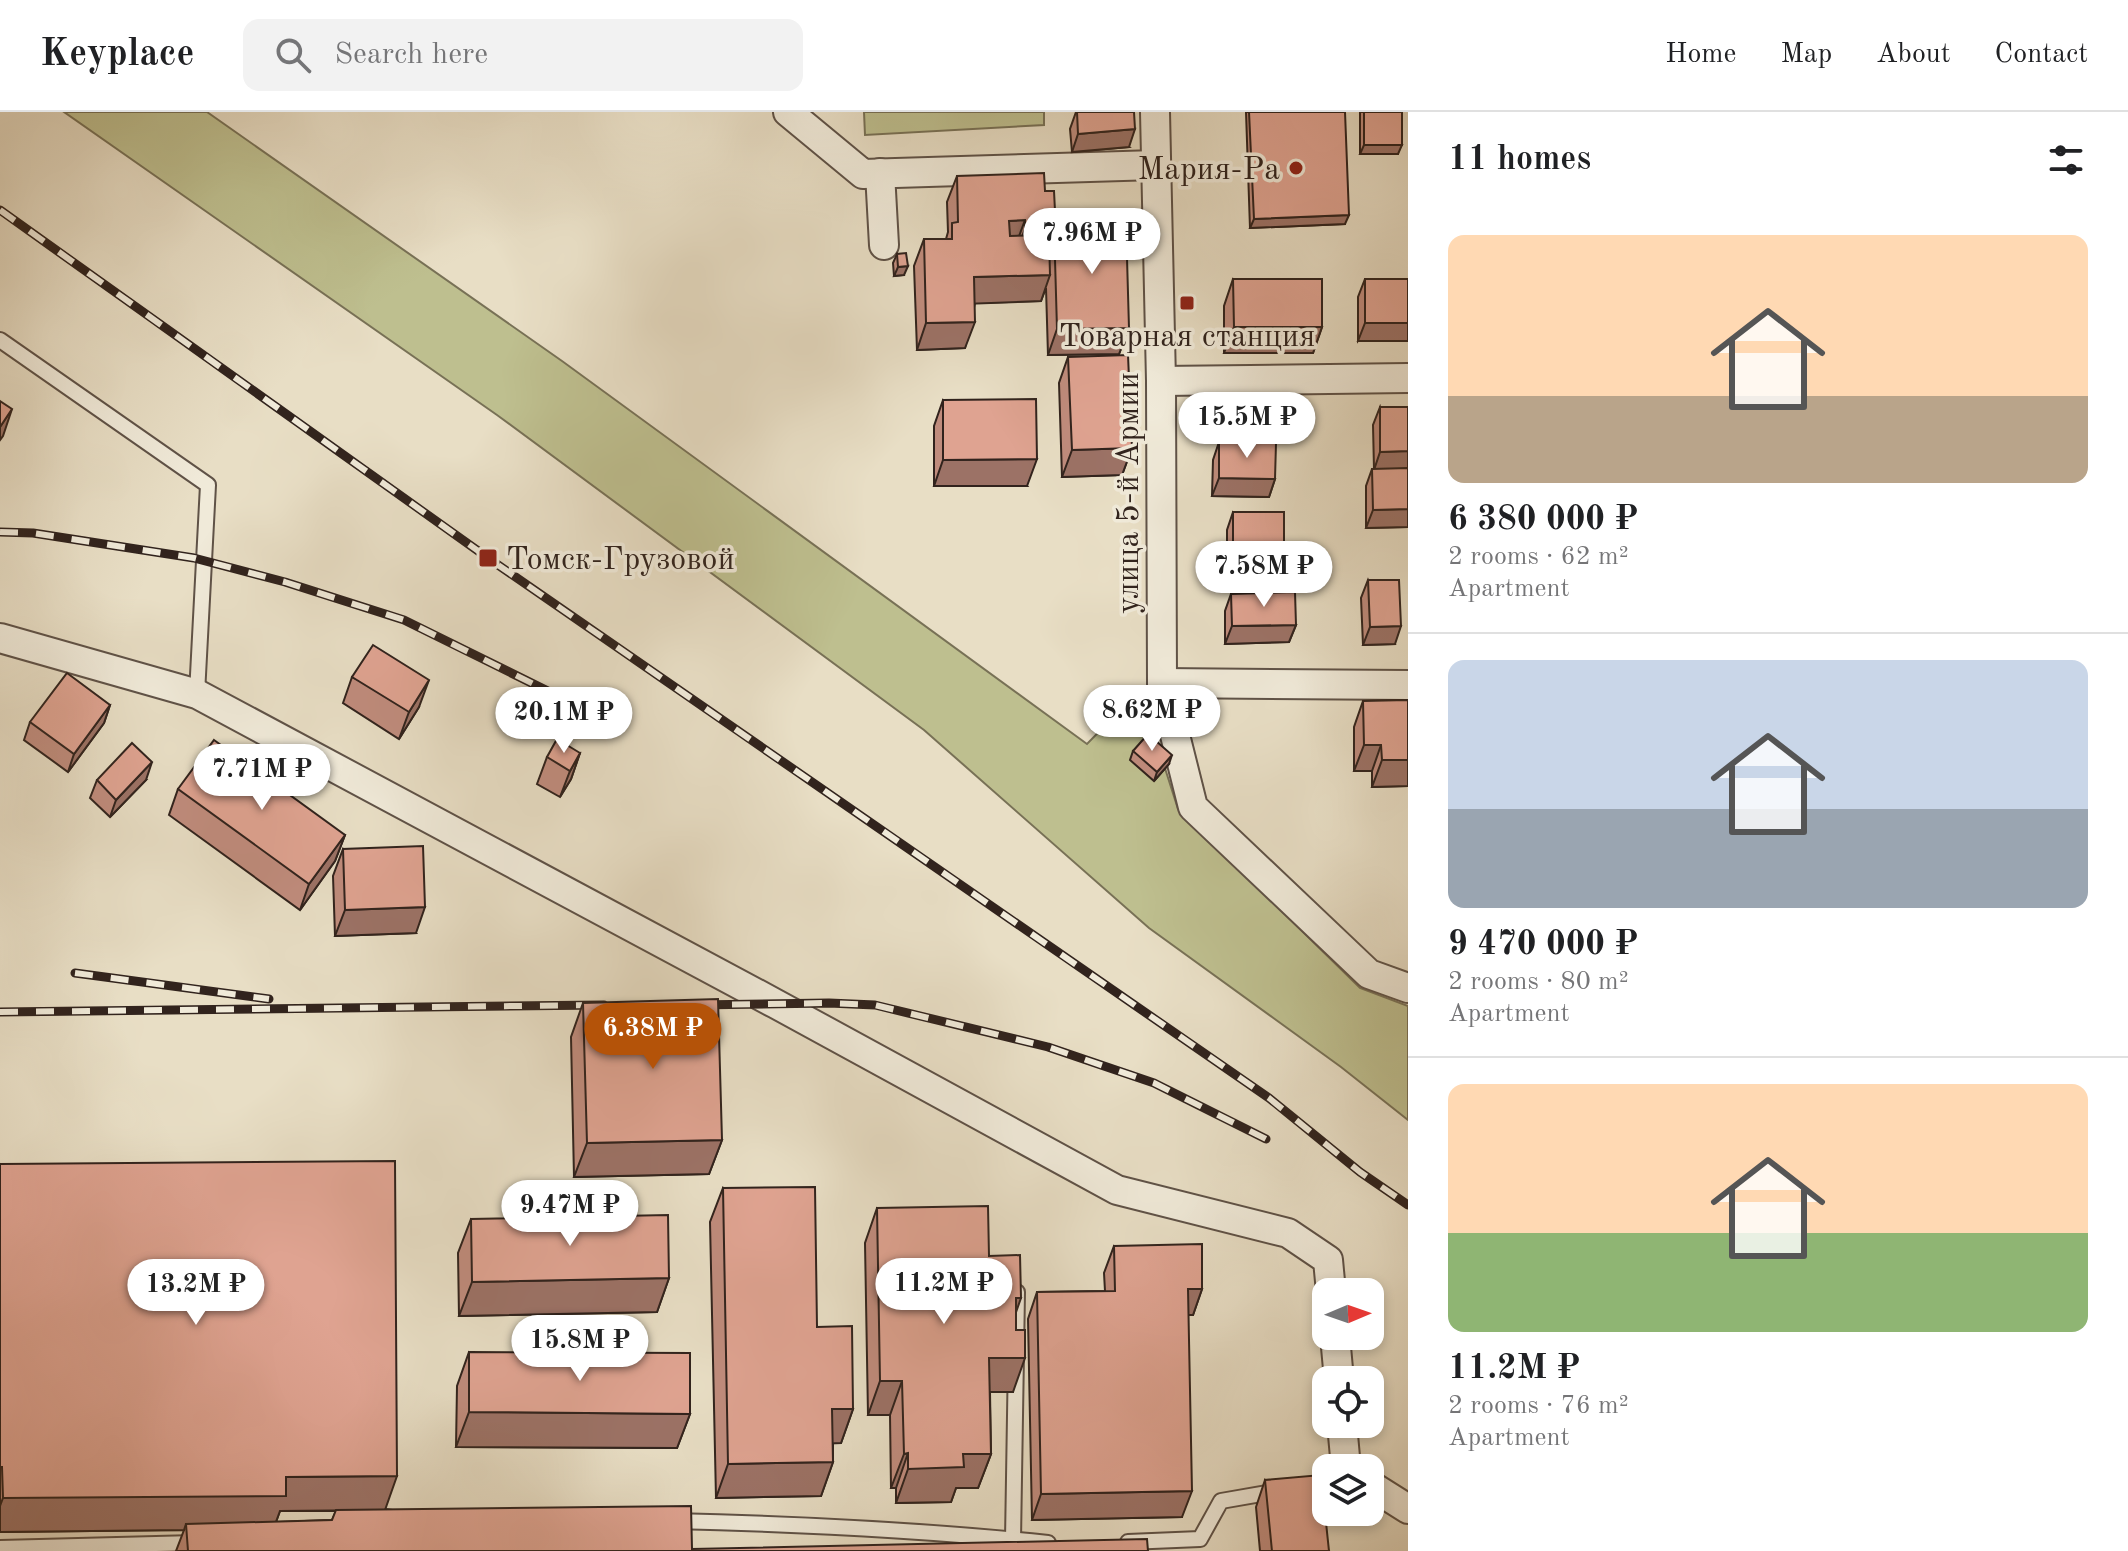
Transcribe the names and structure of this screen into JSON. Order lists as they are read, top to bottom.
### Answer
{
  "streets": {
    "street": ["улица 5-й Армии"]
  },
  "places": {
    "other": ["Мария-Ра"],
    "transit": ["Товарная cтанция", "Томск-Грузовой"]
  },
  "north": "right",
  "page": {
    "header": "Keyplace",
    "search": "Search here",
    "nav": [
      "Home",
      "Map",
      "About",
      "Contact"
    ],
    "heading": "11 homes",
    "price": [
      "7.96M ₽",
      "15.5M ₽",
      "7.58M ₽",
      "8.62M ₽",
      "20.1M ₽",
      "7.71M ₽",
      "6.38M ₽",
      "9.47M ₽",
      "11.2M ₽",
      "13.2M ₽",
      "15.8M ₽"
    ],
    "list": [
      {
        "name": "6 380 000 ₽",
        "note": "2 rooms · 62 m² · Apartment"
      },
      {
        "name": "9 470 000 ₽",
        "note": "2 rooms · 80 m² · Apartment"
      },
      {
        "name": "11.2M ₽",
        "note": "2 rooms · 76 m² · Apartment"
      }
    ]
  }
}
